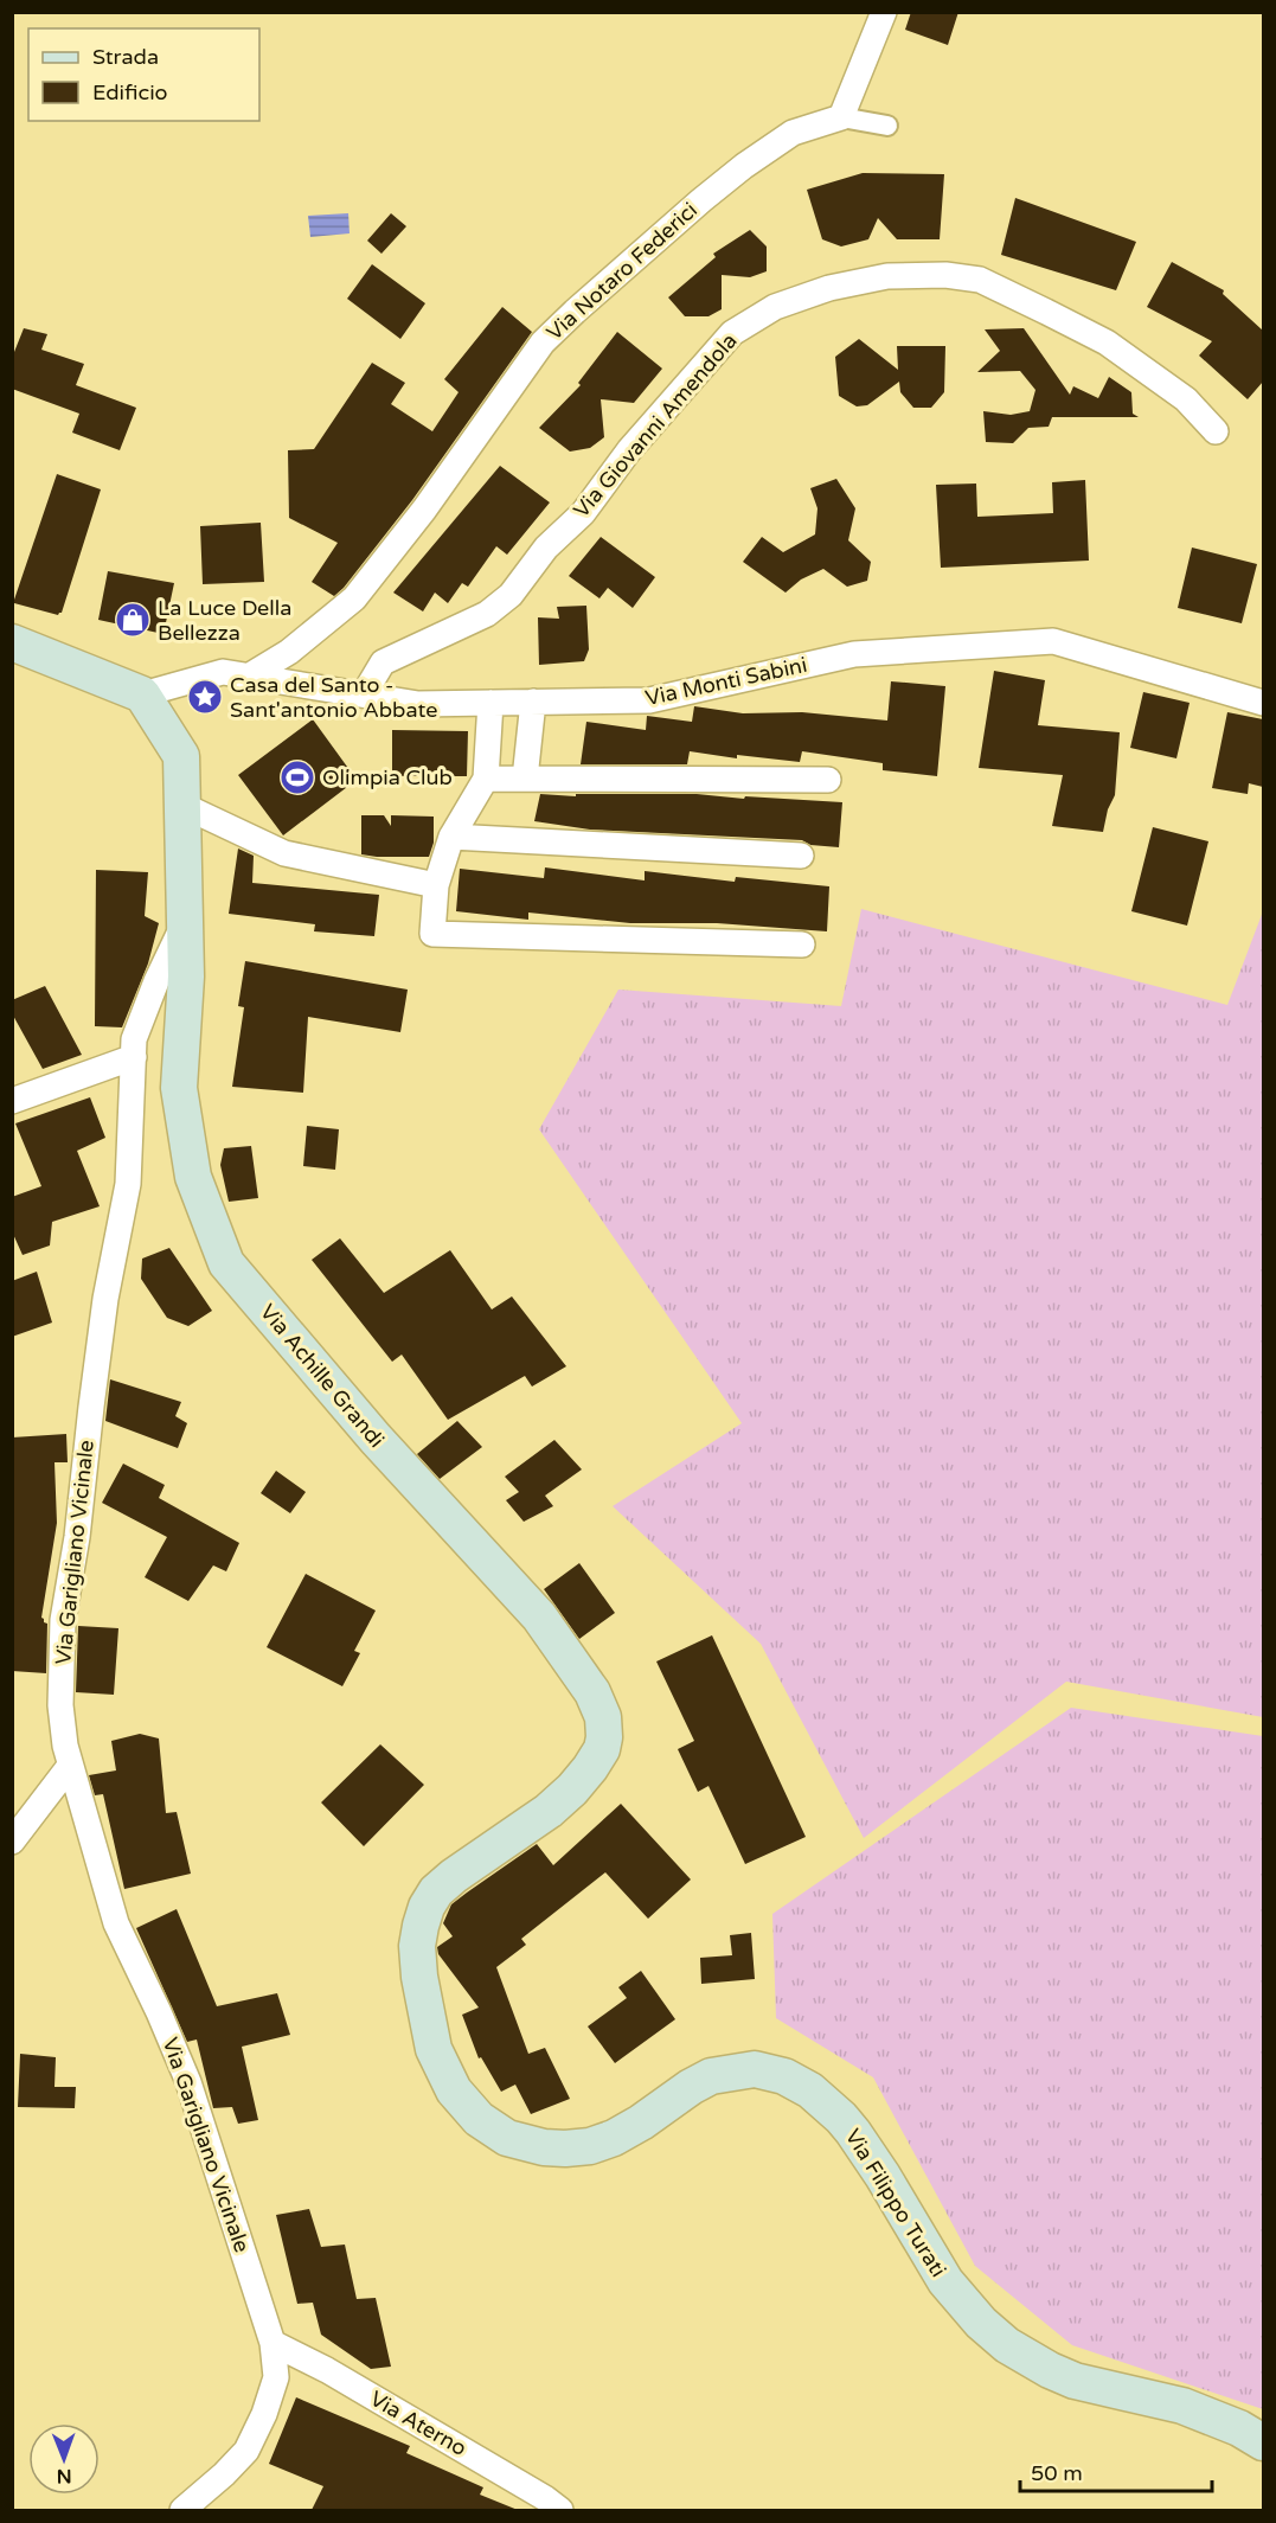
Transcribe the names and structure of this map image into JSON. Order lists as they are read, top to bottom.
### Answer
{
  "streets": {
    "main road": ["Via Achille Grandi", "Via Filippo Turati"],
    "street": [
      "Via Notaro Federici",
      "Via Giovanni Amendola",
      "Via Monti Sabini",
      "Via Garigliano Vicinale",
      "Via Aterno"
    ]
  },
  "crossings": [
    ["Via Notaro Federici", "Via Monti Sabini"],
    ["Via Giovanni Amendola", "Via Monti Sabini"],
    ["Via Monti Sabini", "Via Achille Grandi"],
    ["Via Achille Grandi", "Via Garigliano Vicinale"],
    ["Via Achille Grandi", "Via Filippo Turati"],
    ["Via Garigliano Vicinale", "Via Aterno"]
  ],
  "places": {
    "shop": ["La Luce Della Bellezza"],
    "place": ["Casa del Santo - Sant'antonio Abbate"],
    "sports": ["Olimpia Club"]
  },
  "legend": ["Strada", "Edificio"],
  "scale_bar": "50 m",
  "north": "bottom"
}
